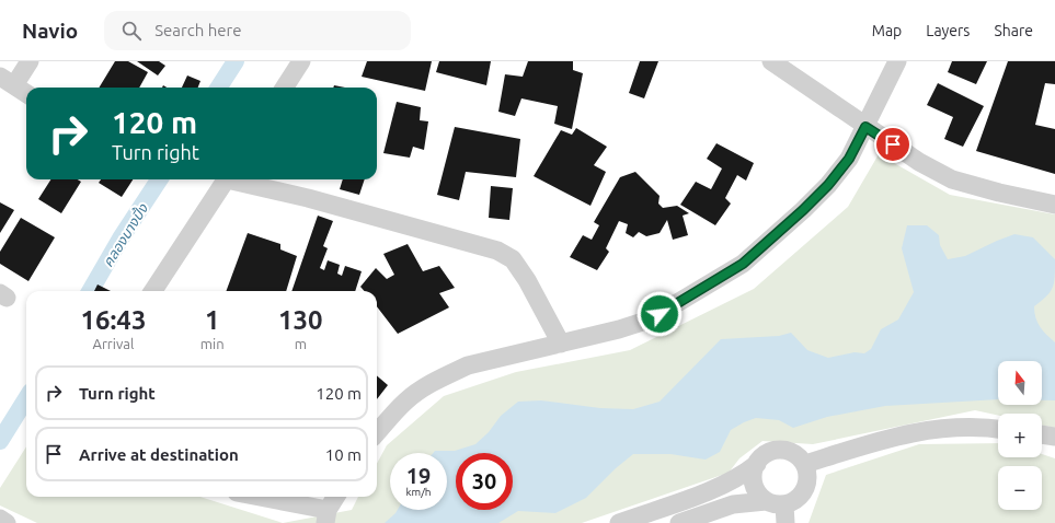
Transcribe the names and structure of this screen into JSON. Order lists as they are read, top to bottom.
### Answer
{
  "water": ["คลองบางปิ้ง"],
  "north": "top",
  "page": {
    "header": "Navio",
    "search": "Search here",
    "nav": ["Map", "Layers", "Share"],
    "turn": ["120 m", "Turn right"],
    "eta": [
      "16:43",
      "Arrival",
      "1",
      "min",
      "130",
      "m"
    ],
    "map_buttons": ["+", "−"],
    "list": [
      {
        "name": "Turn right",
        "value": "120 m"
      },
      {
        "name": "Arrive at destination",
        "value": "10 m"
      }
    ],
    "speed": "19 km/h",
    "limit": "30"
  }
}
